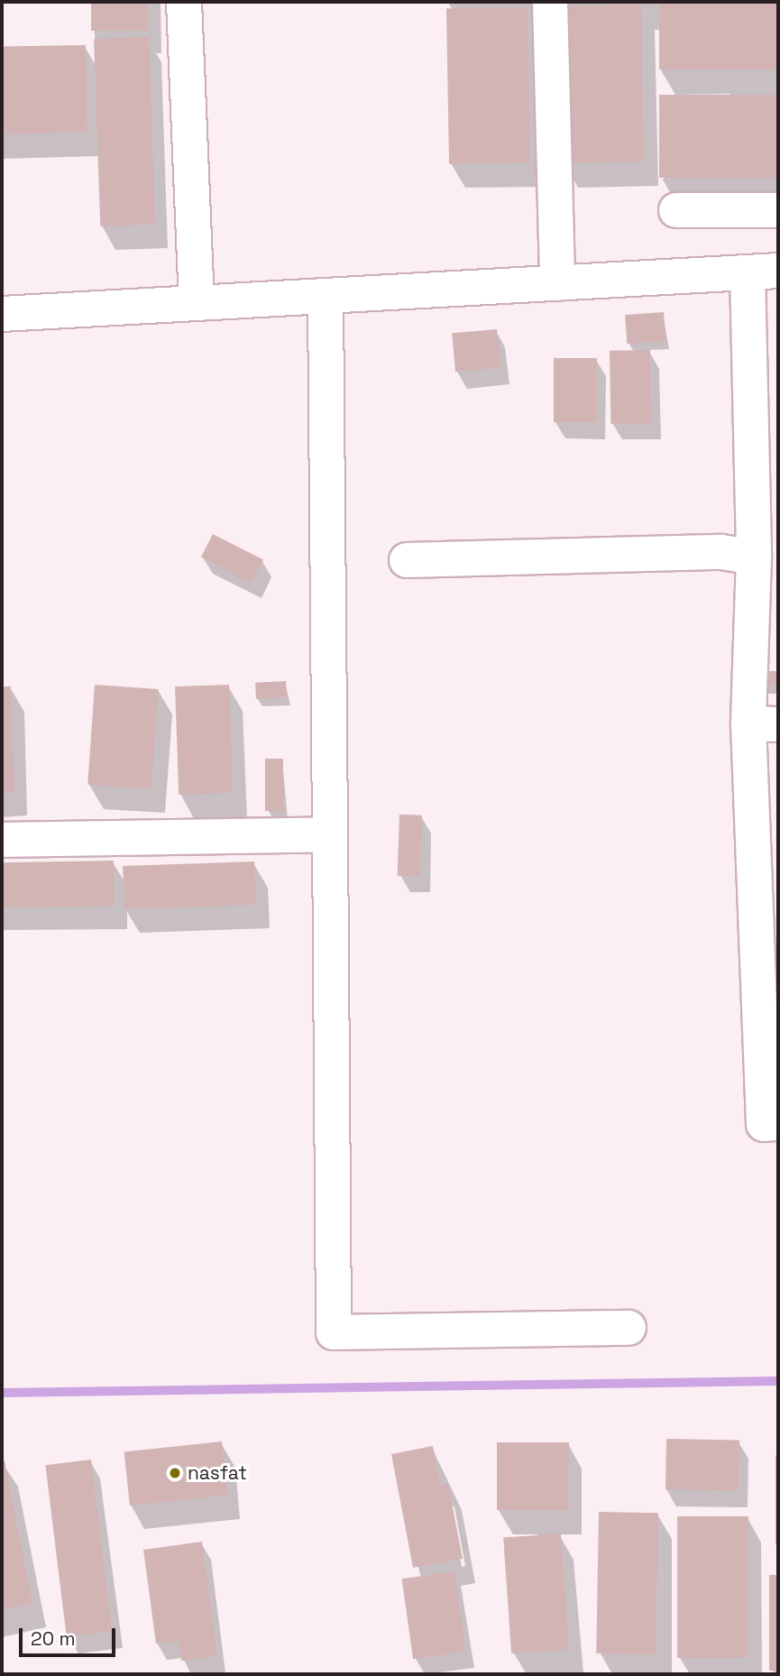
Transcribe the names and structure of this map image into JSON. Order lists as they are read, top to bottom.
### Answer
{
  "places": ["nasfat"],
  "scale_bar": "20 m"
}
